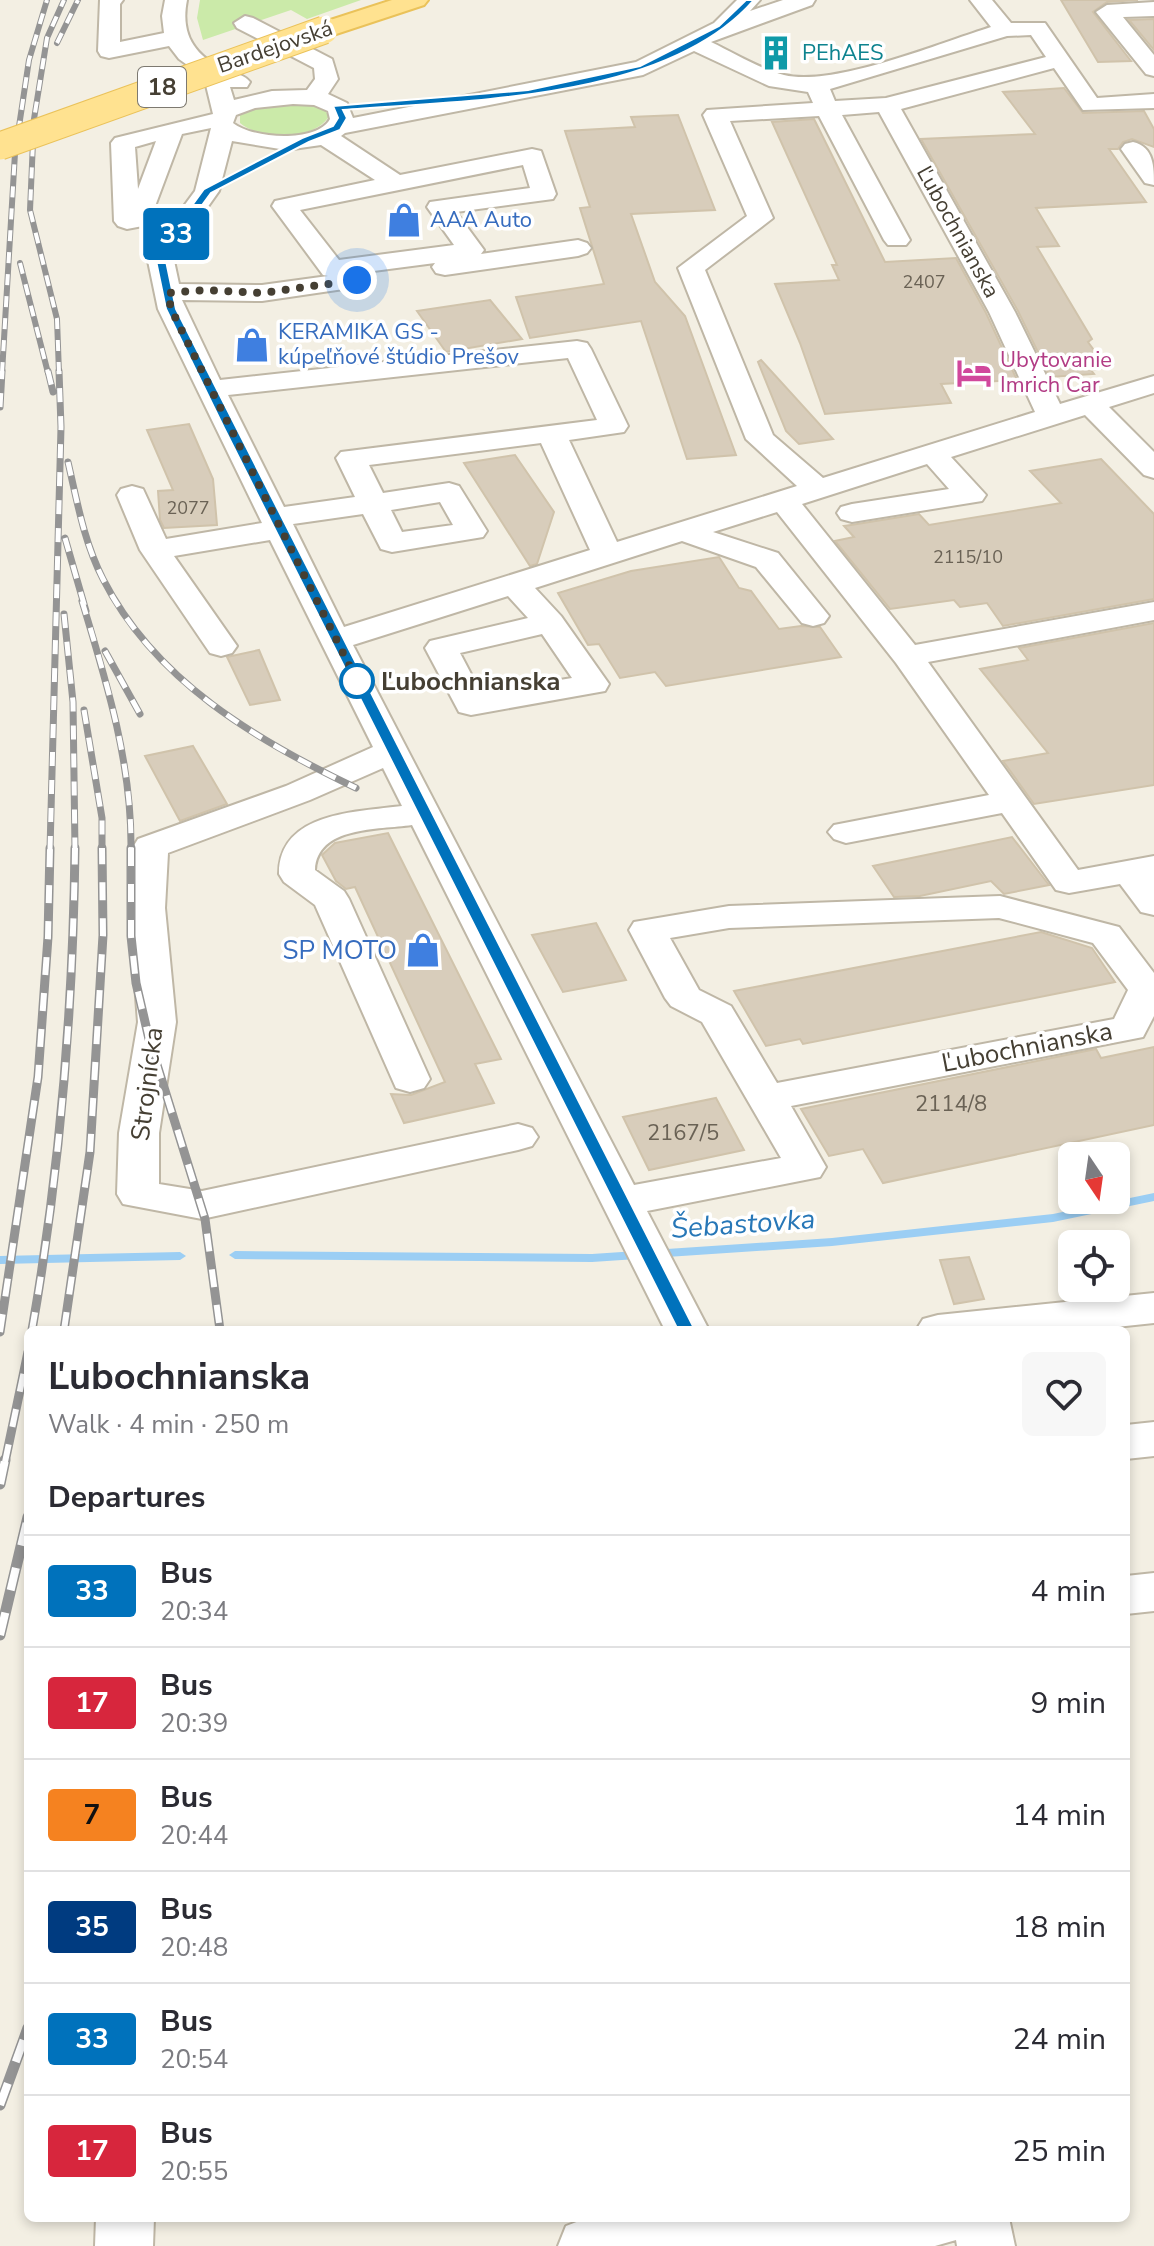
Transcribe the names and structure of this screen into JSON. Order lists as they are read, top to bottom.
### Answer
{
  "streets": {
    "main road": ["Bardejovská", "18"],
    "street": ["Ľubochnianska", "Strojnícka"]
  },
  "water": ["Šebastovka"],
  "places": {
    "building": ["PEhAES"],
    "shop": ["AAA Auto", "KERAMIKA GS - kúpeľňové štúdio Prešov", "SP MOTO"],
    "hotel": ["Ubytovanie Imrich Car"],
    "other": ["Ľubochnianska"]
  },
  "lines": ["bus line 33"],
  "house_numbers": [
    "2407",
    "2077",
    "2115/10",
    "2114/8",
    "2167/5"
  ],
  "north": "bottom",
  "page": {
    "on_map": "33",
    "heading": [
      ["Ľubochnianska", "Walk · 4 min · 250 m"],
      "Departures"
    ],
    "list": [
      {
        "mark": "33",
        "name": "Bus",
        "note": "20:34",
        "value": "4 min"
      },
      {
        "mark": "17",
        "name": "Bus",
        "note": "20:39",
        "value": "9 min"
      },
      {
        "mark": "7",
        "name": "Bus",
        "note": "20:44",
        "value": "14 min"
      },
      {
        "mark": "35",
        "name": "Bus",
        "note": "20:48",
        "value": "18 min"
      },
      {
        "mark": "33",
        "name": "Bus",
        "note": "20:54",
        "value": "24 min"
      },
      {
        "mark": "17",
        "name": "Bus",
        "note": "20:55",
        "value": "25 min"
      }
    ]
  }
}
